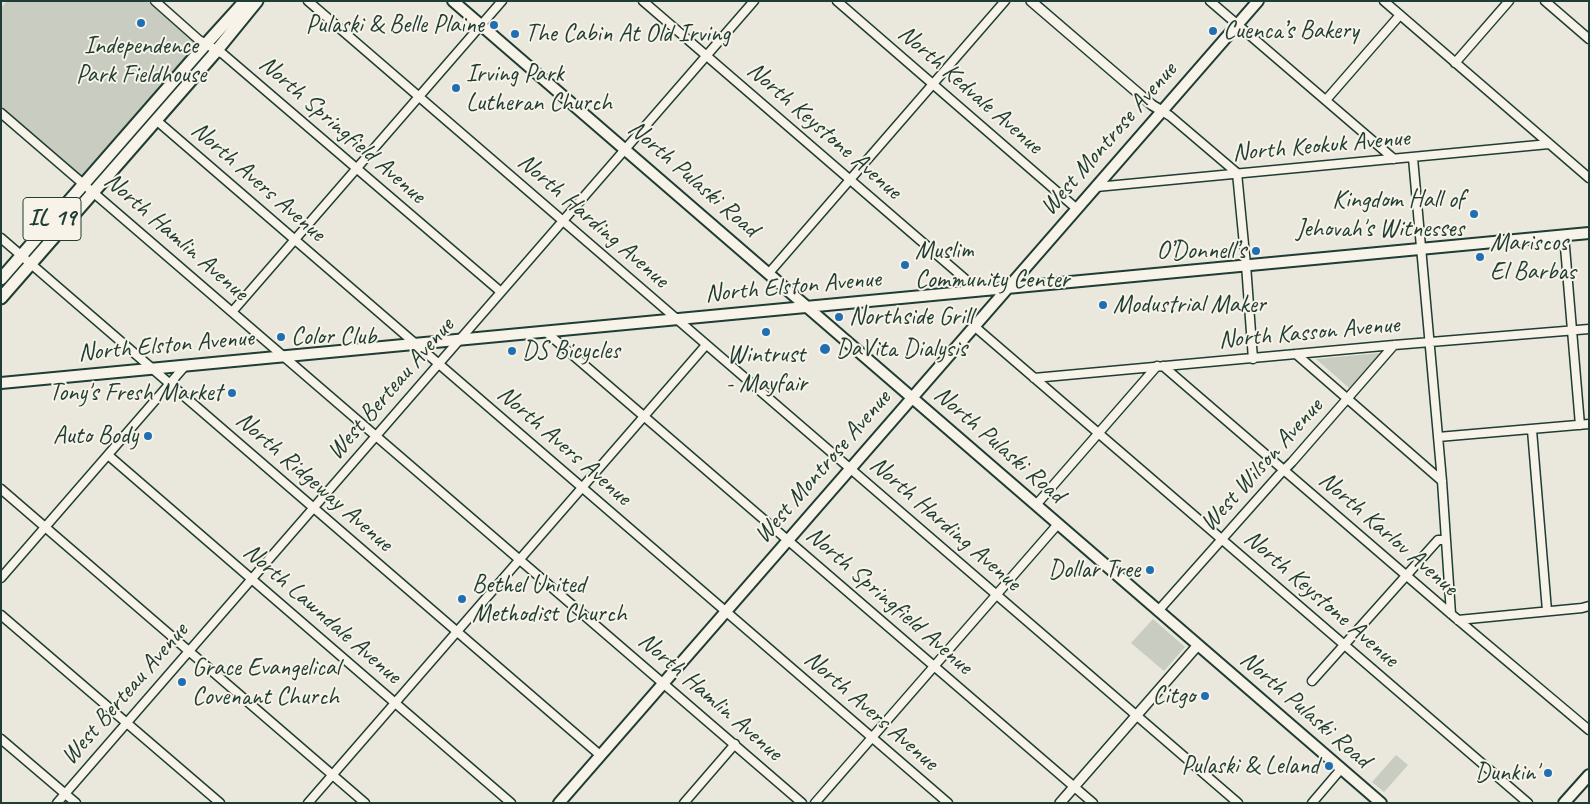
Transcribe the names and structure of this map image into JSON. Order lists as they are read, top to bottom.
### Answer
{
  "streets": {
    "main road": [
      "West Montrose Avenue",
      "North Pulaski Road",
      "IL 19",
      "North Elston Avenue"
    ],
    "street": [
      "North Kedvale Avenue",
      "North Springfield Avenue",
      "North Keystone Avenue",
      "North Keokuk Avenue",
      "North Avers Avenue",
      "North Harding Avenue",
      "North Hamlin Avenue",
      "North Kasson Avenue",
      "West Berteau Avenue",
      "West Wilson Avenue",
      "North Ridgeway Avenue",
      "North Karlov Avenue",
      "North Lawndale Avenue"
    ]
  },
  "crossings": [
    ["North Kedvale Avenue", "West Montrose Avenue"],
    ["North Springfield Avenue", "West Montrose Avenue"],
    ["North Springfield Avenue", "IL 19"],
    ["North Springfield Avenue", "North Elston Avenue"],
    ["North Springfield Avenue", "West Berteau Avenue"],
    ["North Keystone Avenue", "West Montrose Avenue"],
    ["North Keystone Avenue", "North Elston Avenue"],
    ["North Keystone Avenue", "North Kasson Avenue"],
    ["North Keystone Avenue", "West Berteau Avenue"],
    ["North Keystone Avenue", "West Wilson Avenue"],
    ["West Montrose Avenue", "North Keokuk Avenue"],
    ["West Montrose Avenue", "North Pulaski Road"],
    ["West Montrose Avenue", "North Avers Avenue"],
    ["West Montrose Avenue", "North Harding Avenue"],
    ["West Montrose Avenue", "North Hamlin Avenue"],
    ["West Montrose Avenue", "North Elston Avenue"],
    ["West Montrose Avenue", "North Ridgeway Avenue"],
    ["North Pulaski Road", "North Elston Avenue"],
    ["North Pulaski Road", "West Berteau Avenue"],
    ["North Pulaski Road", "West Wilson Avenue"],
    ["North Avers Avenue", "IL 19"],
    ["North Avers Avenue", "North Elston Avenue"],
    ["North Avers Avenue", "West Berteau Avenue"],
    ["IL 19", "North Hamlin Avenue"],
    ["IL 19", "North Ridgeway Avenue"],
    ["North Harding Avenue", "North Elston Avenue"],
    ["North Harding Avenue", "West Berteau Avenue"],
    ["North Hamlin Avenue", "North Elston Avenue"],
    ["North Hamlin Avenue", "West Berteau Avenue"],
    ["North Elston Avenue", "West Berteau Avenue"],
    ["North Elston Avenue", "North Ridgeway Avenue"],
    ["North Kasson Avenue", "West Wilson Avenue"],
    ["North Kasson Avenue", "North Karlov Avenue"],
    ["West Berteau Avenue", "North Ridgeway Avenue"],
    ["West Berteau Avenue", "North Lawndale Avenue"],
    ["West Wilson Avenue", "North Karlov Avenue"]
  ],
  "places": [
    "Independence Park Fieldhouse",
    "Pulaski & Belle Plaine",
    "Cuenca’s Bakery",
    "The Cabin At Old Irving",
    "Irving Park Lutheran Church",
    "Kingdom Hall of Jehovah's Witnesses",
    "O’Donnell’s",
    "Mariscos El Barbas",
    "Muslim Community Center",
    "Modustrial Maker",
    "Northside Grill",
    "Wintrust - Mayfair",
    "Color Club",
    "DaVita Dialysis",
    "DS Bicycles",
    "Tony's Fresh Market",
    "Auto Body",
    "Dollar Tree",
    "Bethel United Methodist Church",
    "Grace Evangelical Covenant Church",
    "Citgo",
    "Pulaski & Leland",
    "Dunkin'"
  ]
}
